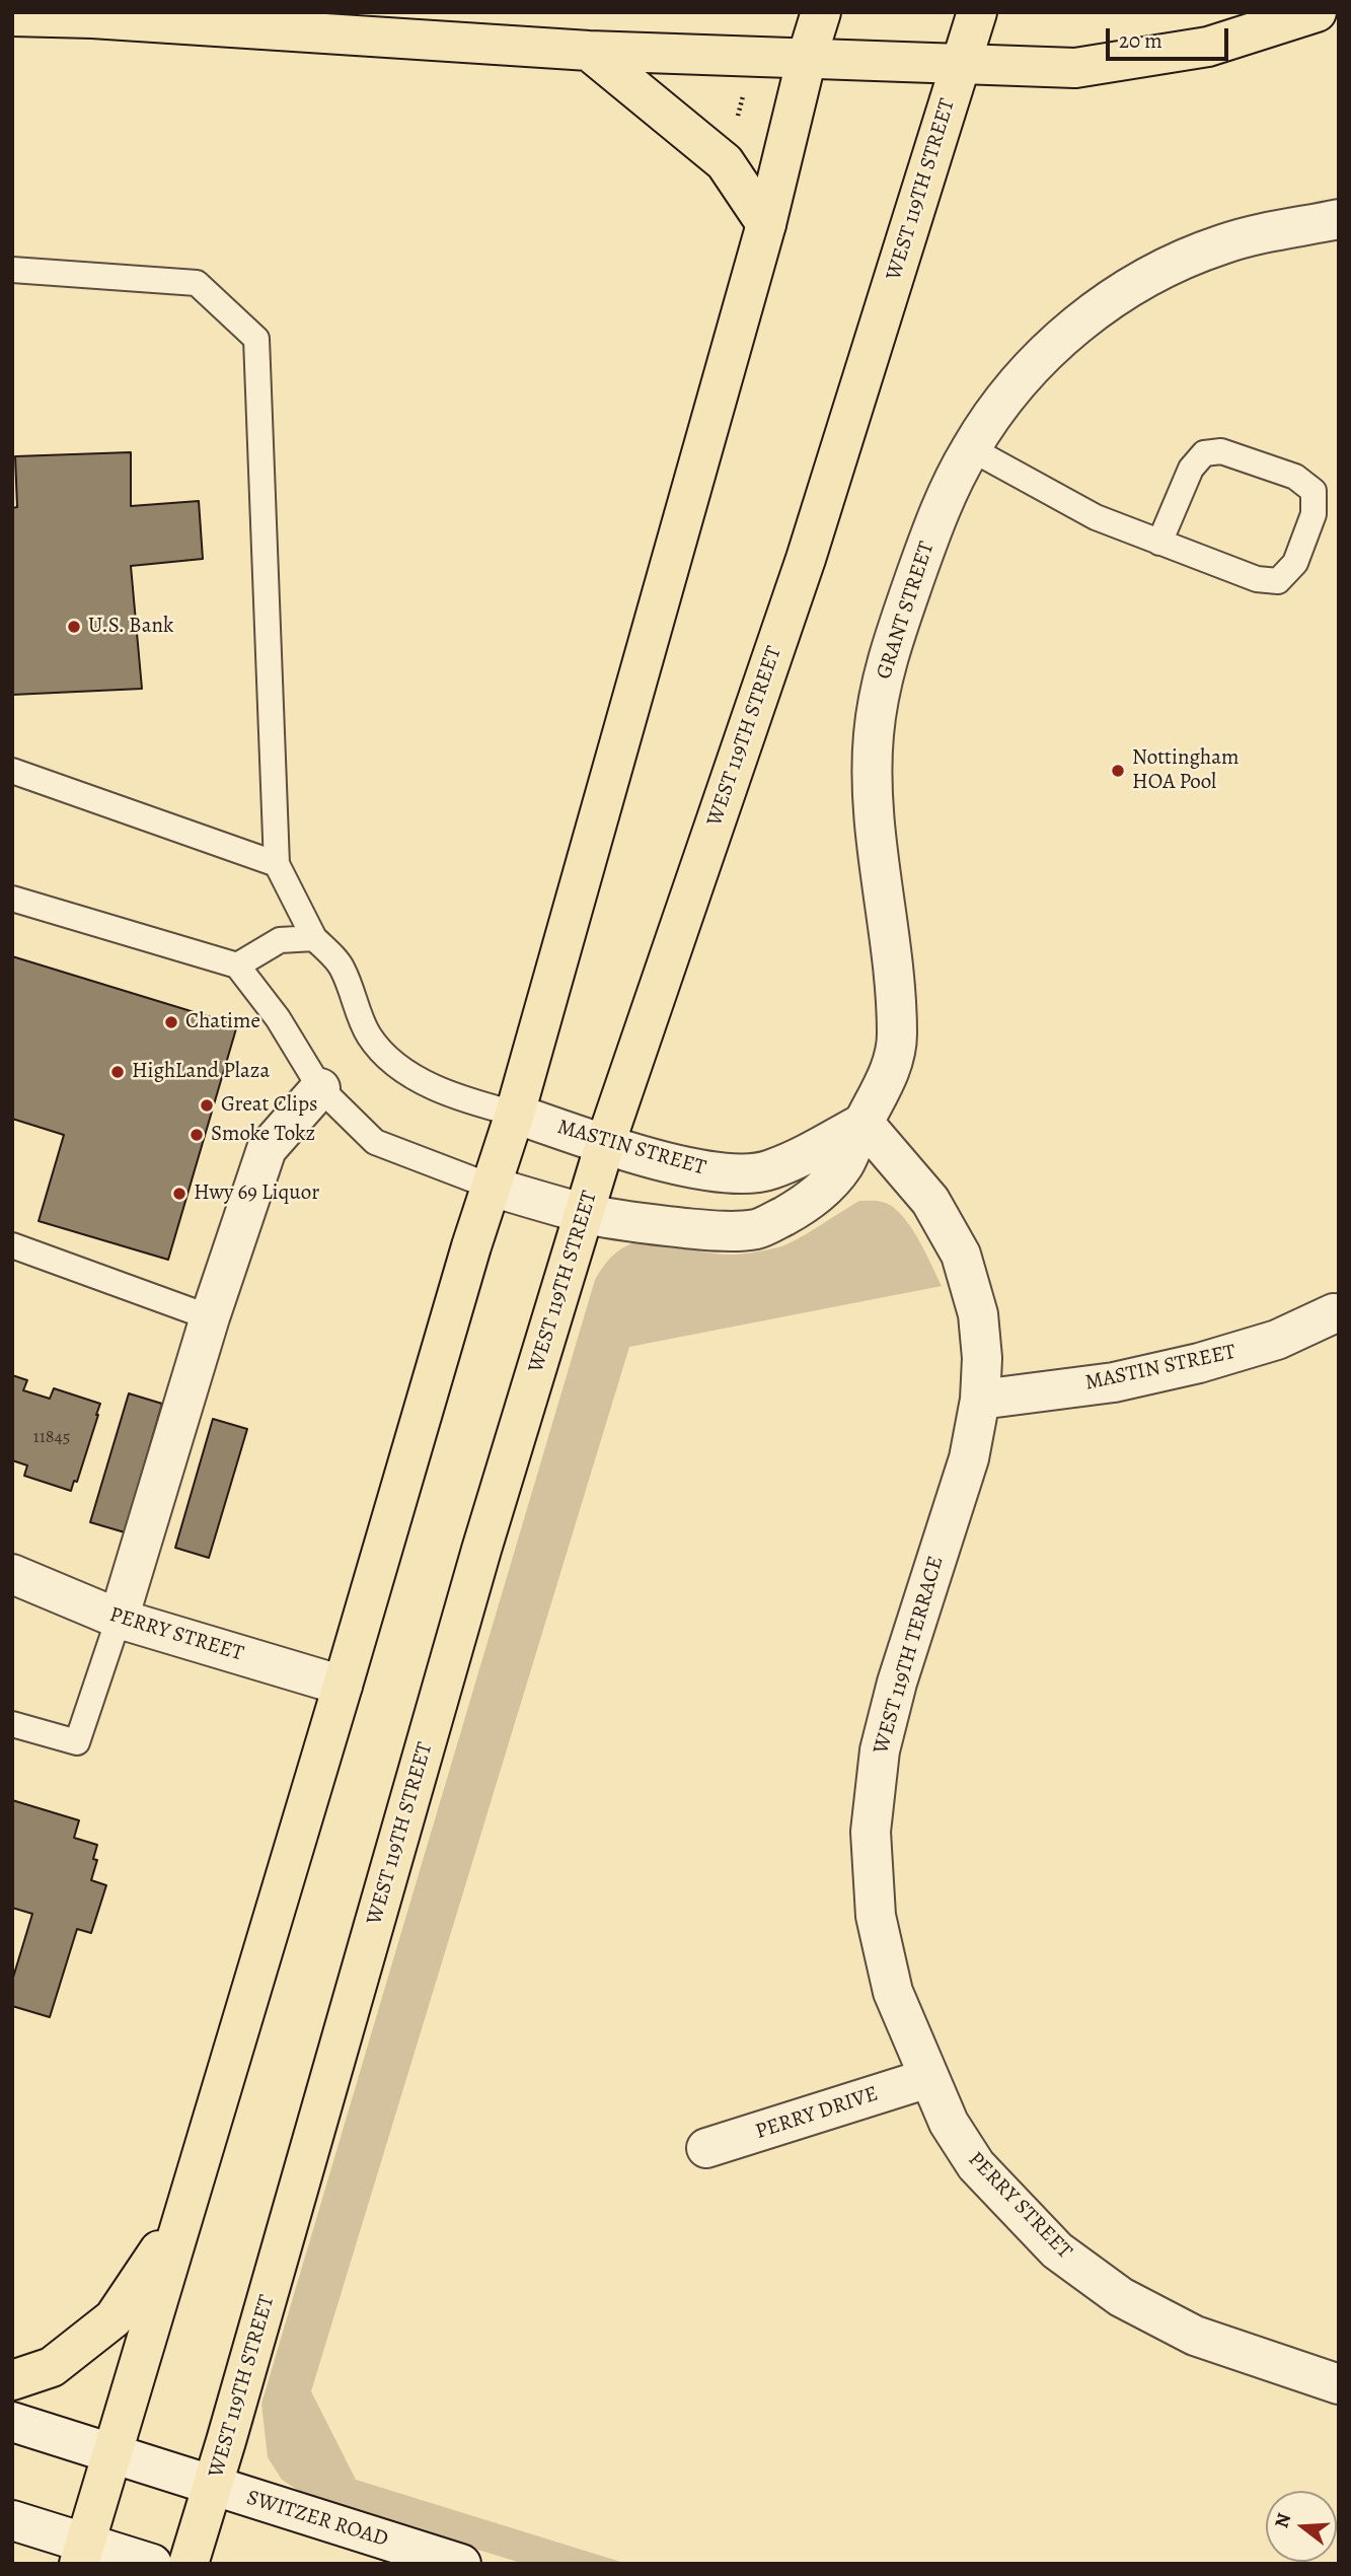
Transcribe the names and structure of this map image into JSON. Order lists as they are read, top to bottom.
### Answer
{
  "streets": {
    "main road": ["WEST 119TH STREET"],
    "street": [
      "GRANT STREET",
      "MASTIN STREET",
      "PERRY STREET",
      "WEST 119TH TERRACE",
      "PERRY DRIVE",
      "SWITZER ROAD"
    ]
  },
  "crossings": [
    ["WEST 119TH STREET", "MASTIN STREET"],
    ["WEST 119TH STREET", "SWITZER ROAD"],
    ["GRANT STREET", "MASTIN STREET"],
    ["MASTIN STREET", "WEST 119TH TERRACE"],
    ["PERRY STREET", "WEST 119TH TERRACE"],
    ["PERRY STREET", "PERRY DRIVE"],
    ["WEST 119TH TERRACE", "PERRY DRIVE"]
  ],
  "places": [
    "U.S. Bank",
    "Nottingham HOA Pool",
    "Chatime",
    "HighLand Plaza",
    "Great Clips",
    "Smoke Tokz",
    "Hwy 69 Liquor"
  ],
  "house_numbers": ["11845"],
  "scale_bar": "20 m",
  "north": "left"
}
